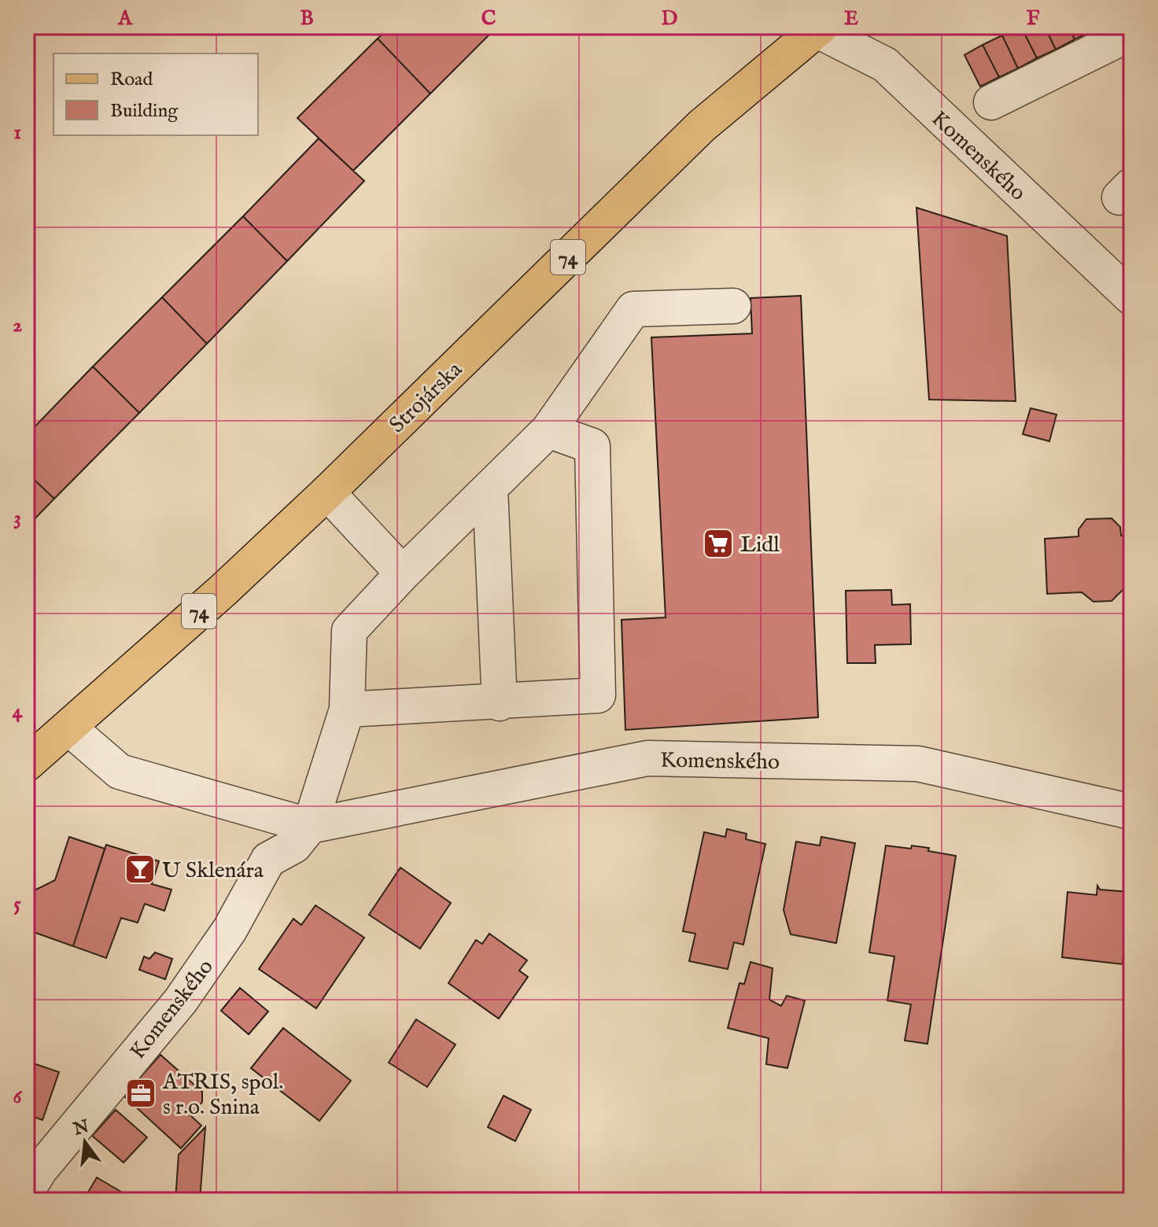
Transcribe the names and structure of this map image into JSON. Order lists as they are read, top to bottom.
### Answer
{
  "streets": {
    "main road": ["74", "Strojárska"],
    "street": ["Komenského"]
  },
  "crossings": [
    ["Komenského", "Strojárska"]
  ],
  "places": {
    "supermarket": ["Lidl"],
    "bar": ["U Sklenára"],
    "office": ["ATRIS, spol. s r.o. Snina"]
  },
  "legend": ["Road", "Building"],
  "north": "top",
  "grid": {
    "columns": [
      "A",
      "B",
      "C",
      "D",
      "E",
      "F"
    ],
    "rows": [
      "1",
      "2",
      "3",
      "4",
      "5",
      "6"
    ]
  }
}
